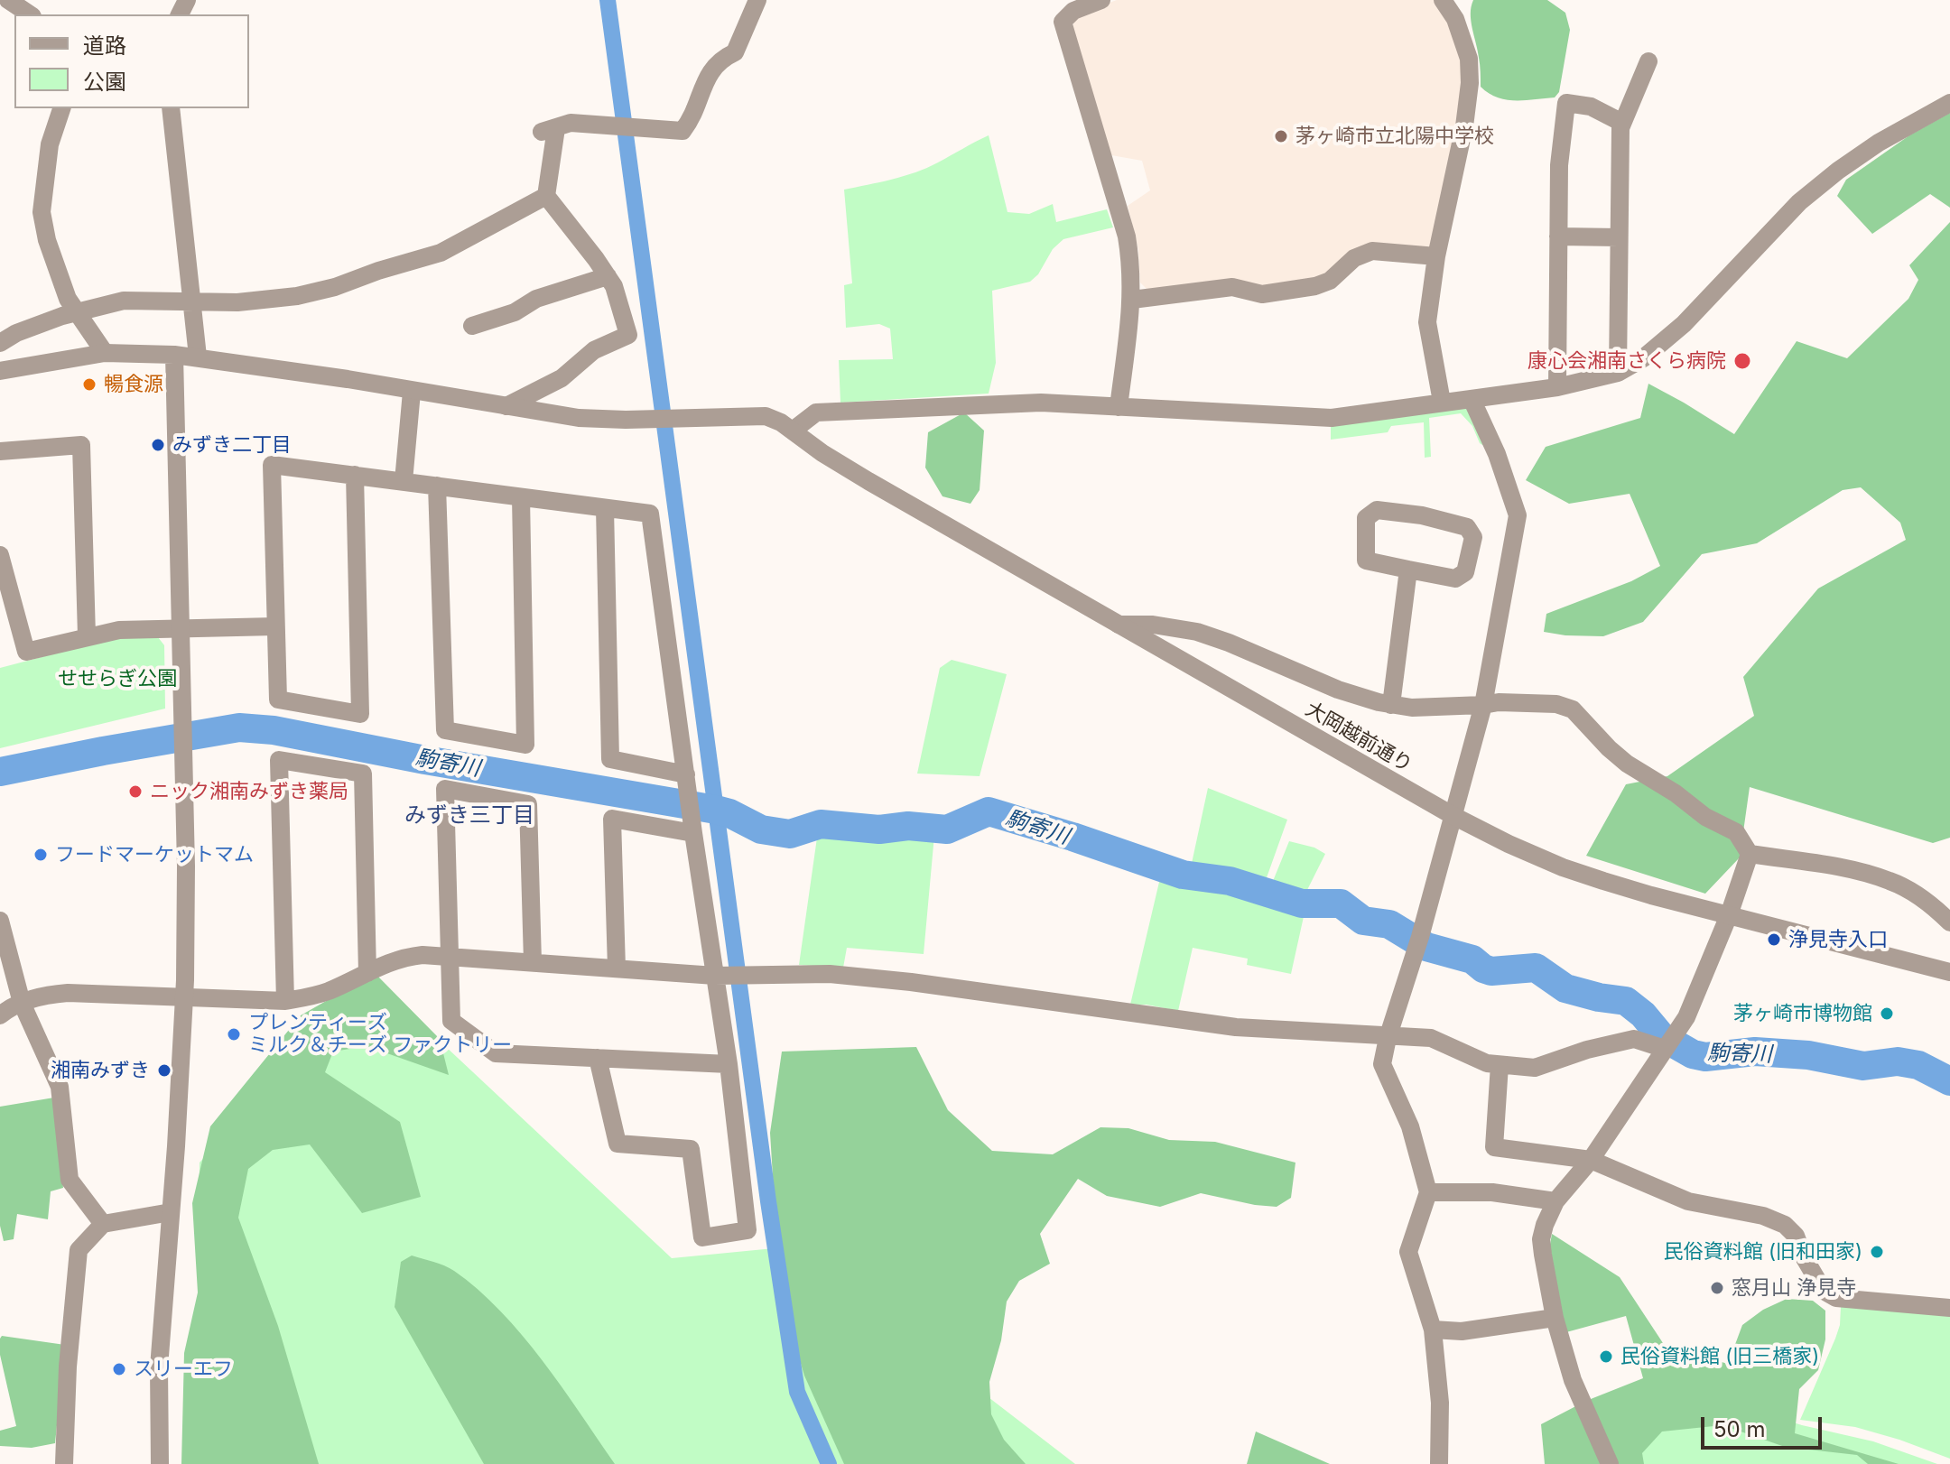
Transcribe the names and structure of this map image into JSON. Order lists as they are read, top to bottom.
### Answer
{
  "streets": {
    "street": ["大岡越前通り"]
  },
  "districts": ["みずき三丁目"],
  "water": ["駒寄川"],
  "parks": ["せせらぎ公園"],
  "places": [
    "茅ヶ崎市立北陽中学校",
    "康心会湘南さくら病院",
    "暢食源",
    "みずき二丁目",
    "ニック湘南みずき薬局",
    "フードマーケットマム",
    "浄見寺入口",
    "茅ヶ崎市博物館",
    "プレンティーズ ミルク＆チーズ ファクトリー",
    "湘南みずき",
    "民俗資料館 (旧和田家)",
    "窓月山 浄見寺",
    "民俗資料館 (旧三橋家)",
    "スリーエフ"
  ],
  "legend": ["道路", "公園"],
  "scale_bar": "50 m"
}
